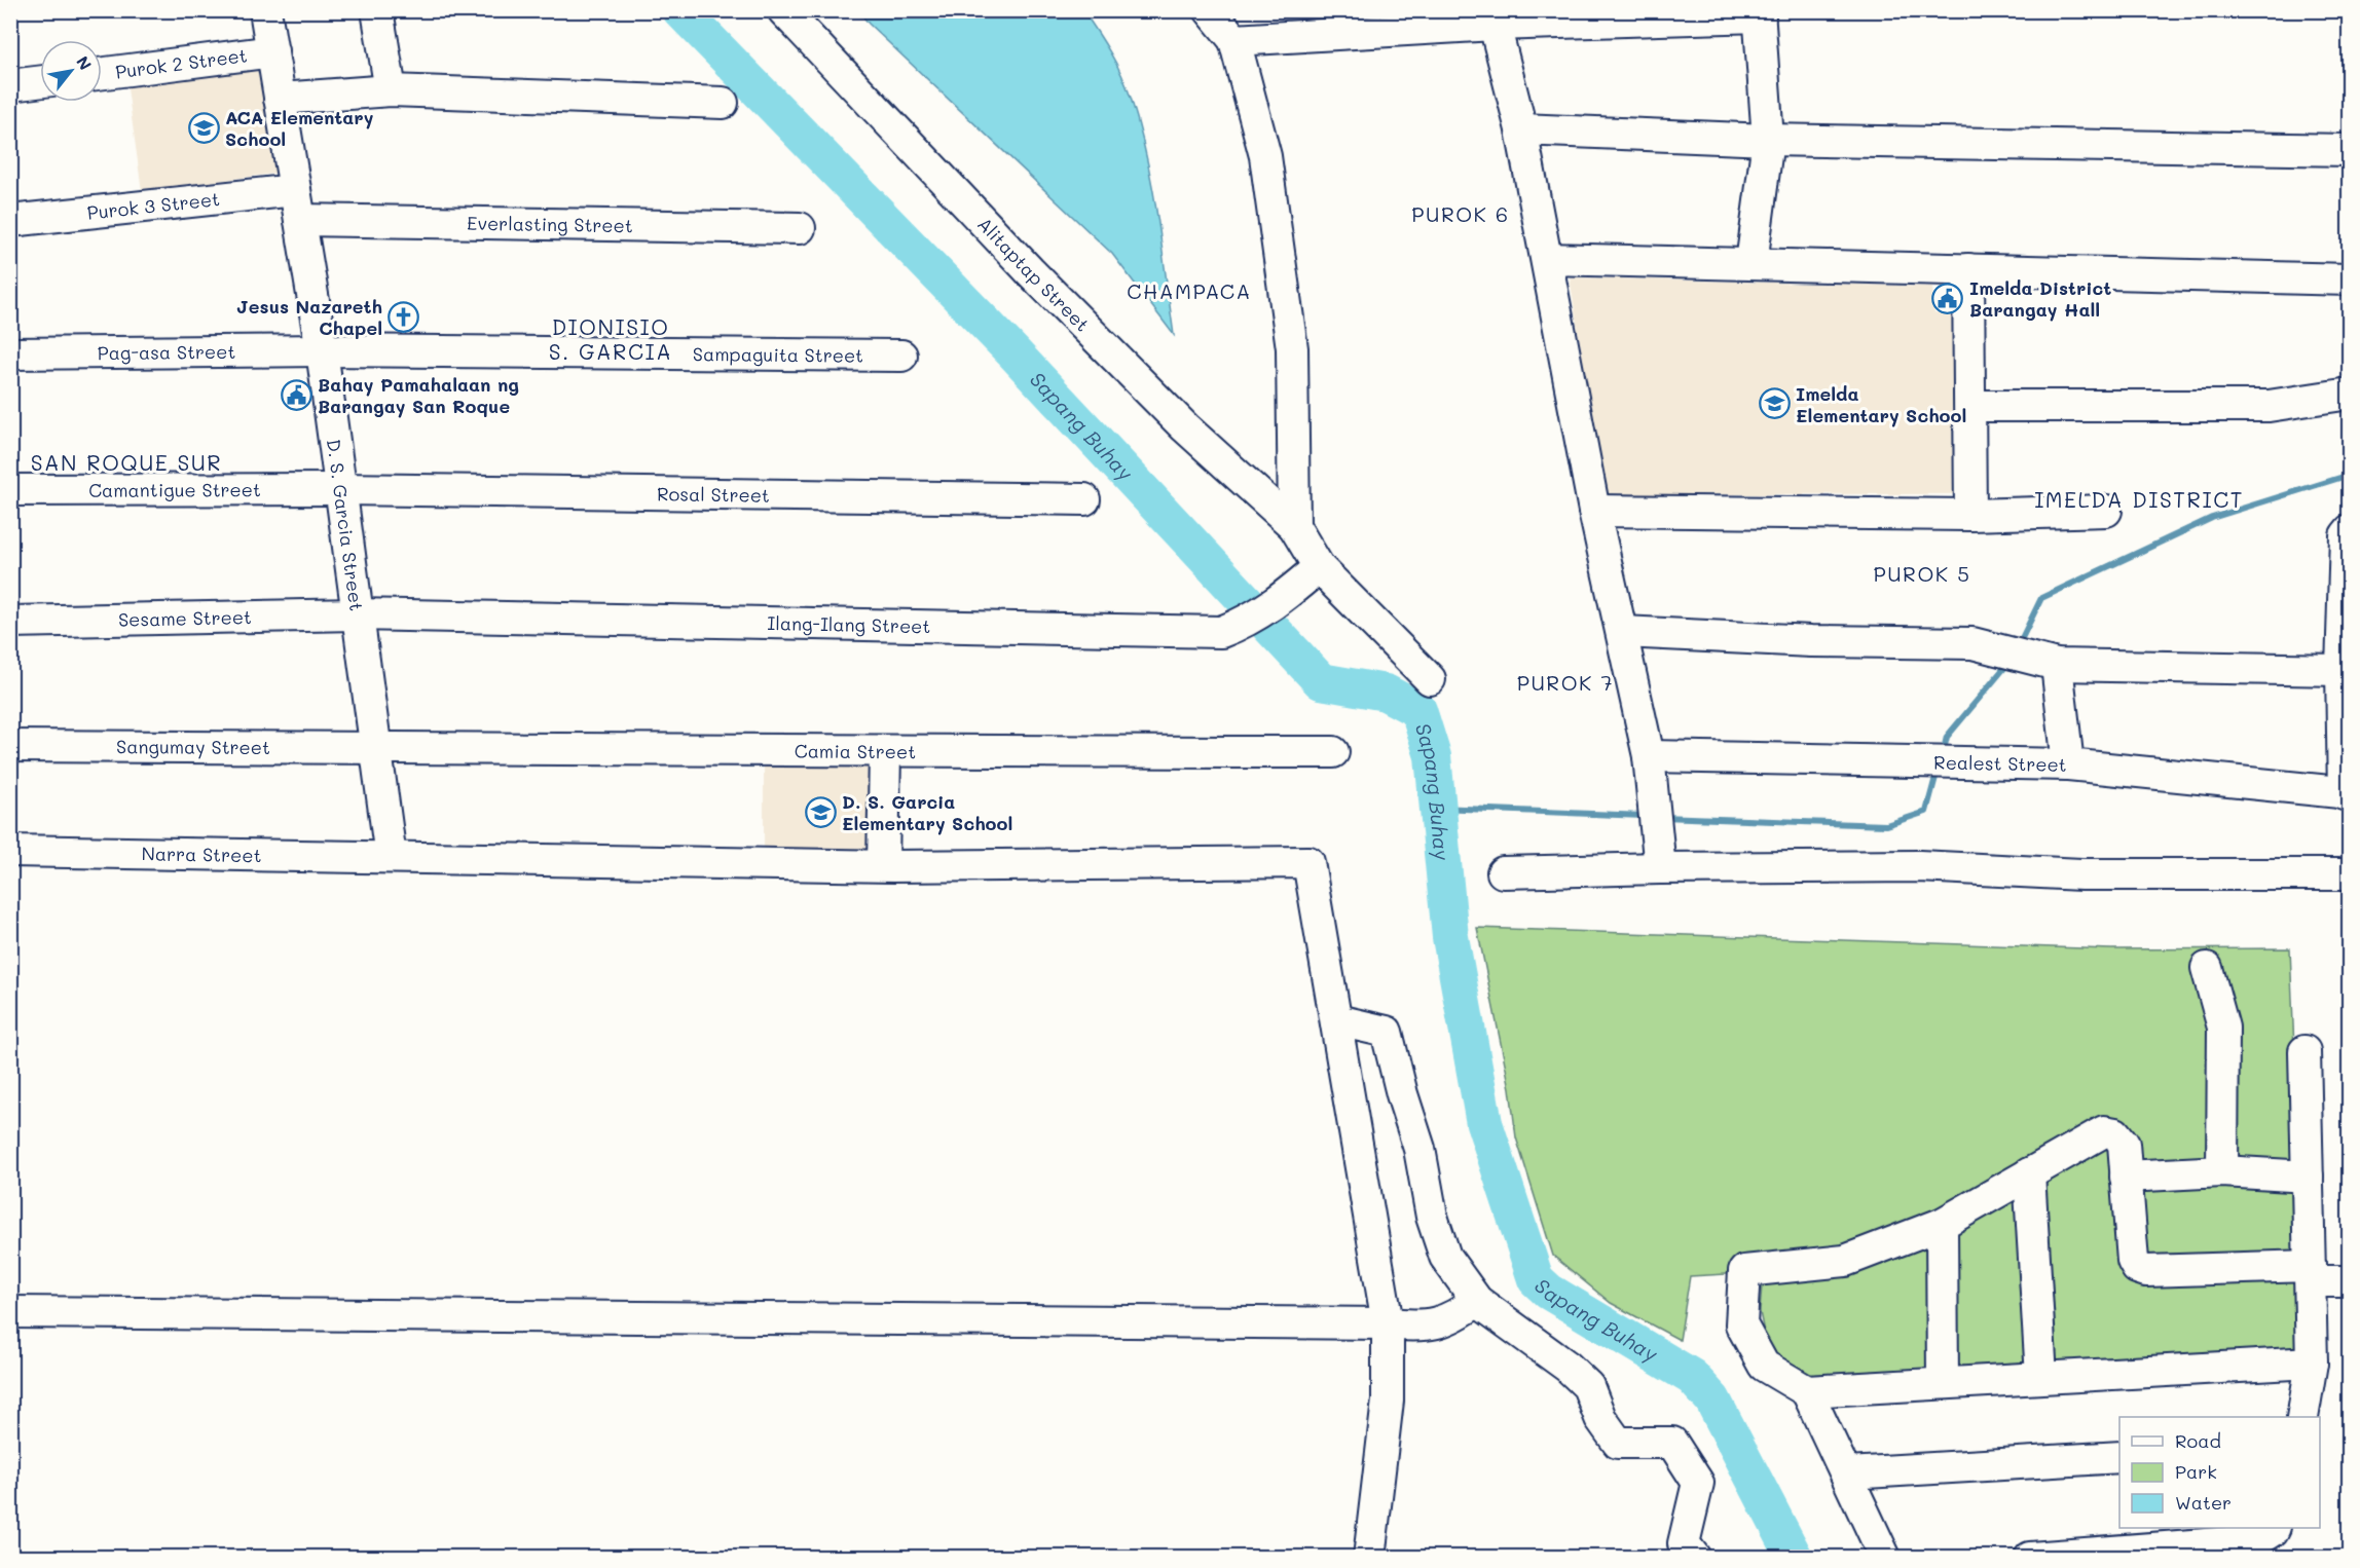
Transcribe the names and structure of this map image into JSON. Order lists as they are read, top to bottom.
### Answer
{
  "streets": {
    "street": [
      "Purok 2 Street",
      "Purok 3 Street",
      "Everlasting Street",
      "Alitaptap Street",
      "Pag-asa Street",
      "Sampaguita Street",
      "Camantigue Street",
      "Rosal Street",
      "D. S. Garcia Street",
      "Sesame Street",
      "Ilang-Ilang Street",
      "Sangumay Street",
      "Camia Street",
      "Realest Street",
      "Narra Street"
    ]
  },
  "crossings": [
    ["Purok 2 Street", "D. S. Garcia Street"],
    ["Purok 3 Street", "D. S. Garcia Street"],
    ["Everlasting Street", "D. S. Garcia Street"],
    ["Alitaptap Street", "Ilang-Ilang Street"],
    ["Pag-asa Street", "Sampaguita Street"],
    ["Pag-asa Street", "D. S. Garcia Street"],
    ["Sampaguita Street", "D. S. Garcia Street"],
    ["Camantigue Street", "Rosal Street"],
    ["Camantigue Street", "D. S. Garcia Street"],
    ["Rosal Street", "D. S. Garcia Street"],
    ["D. S. Garcia Street", "Sesame Street"],
    ["D. S. Garcia Street", "Ilang-Ilang Street"],
    ["D. S. Garcia Street", "Sangumay Street"],
    ["D. S. Garcia Street", "Camia Street"],
    ["D. S. Garcia Street", "Narra Street"],
    ["Sesame Street", "Ilang-Ilang Street"],
    ["Sangumay Street", "Camia Street"]
  ],
  "districts": [
    "PUROK 6",
    "CHAMPACA",
    "DIONISIO S. GARCIA",
    "SAN ROQUE SUR",
    "IMELDA DISTRICT",
    "PUROK 5",
    "PUROK 7"
  ],
  "water": ["Sapang Buhay"],
  "places": {
    "school or university": ["ACA Elementary School", "Imelda Elementary School", "D. S. Garcia Elementary School"],
    "public building": ["Imelda District Barangay Hall", "Bahay Pamahalaan ng Barangay San Roque"],
    "church": ["Jesus Nazareth Chapel"]
  },
  "legend": ["Road", "Park", "Water"],
  "north": "top right"
}
